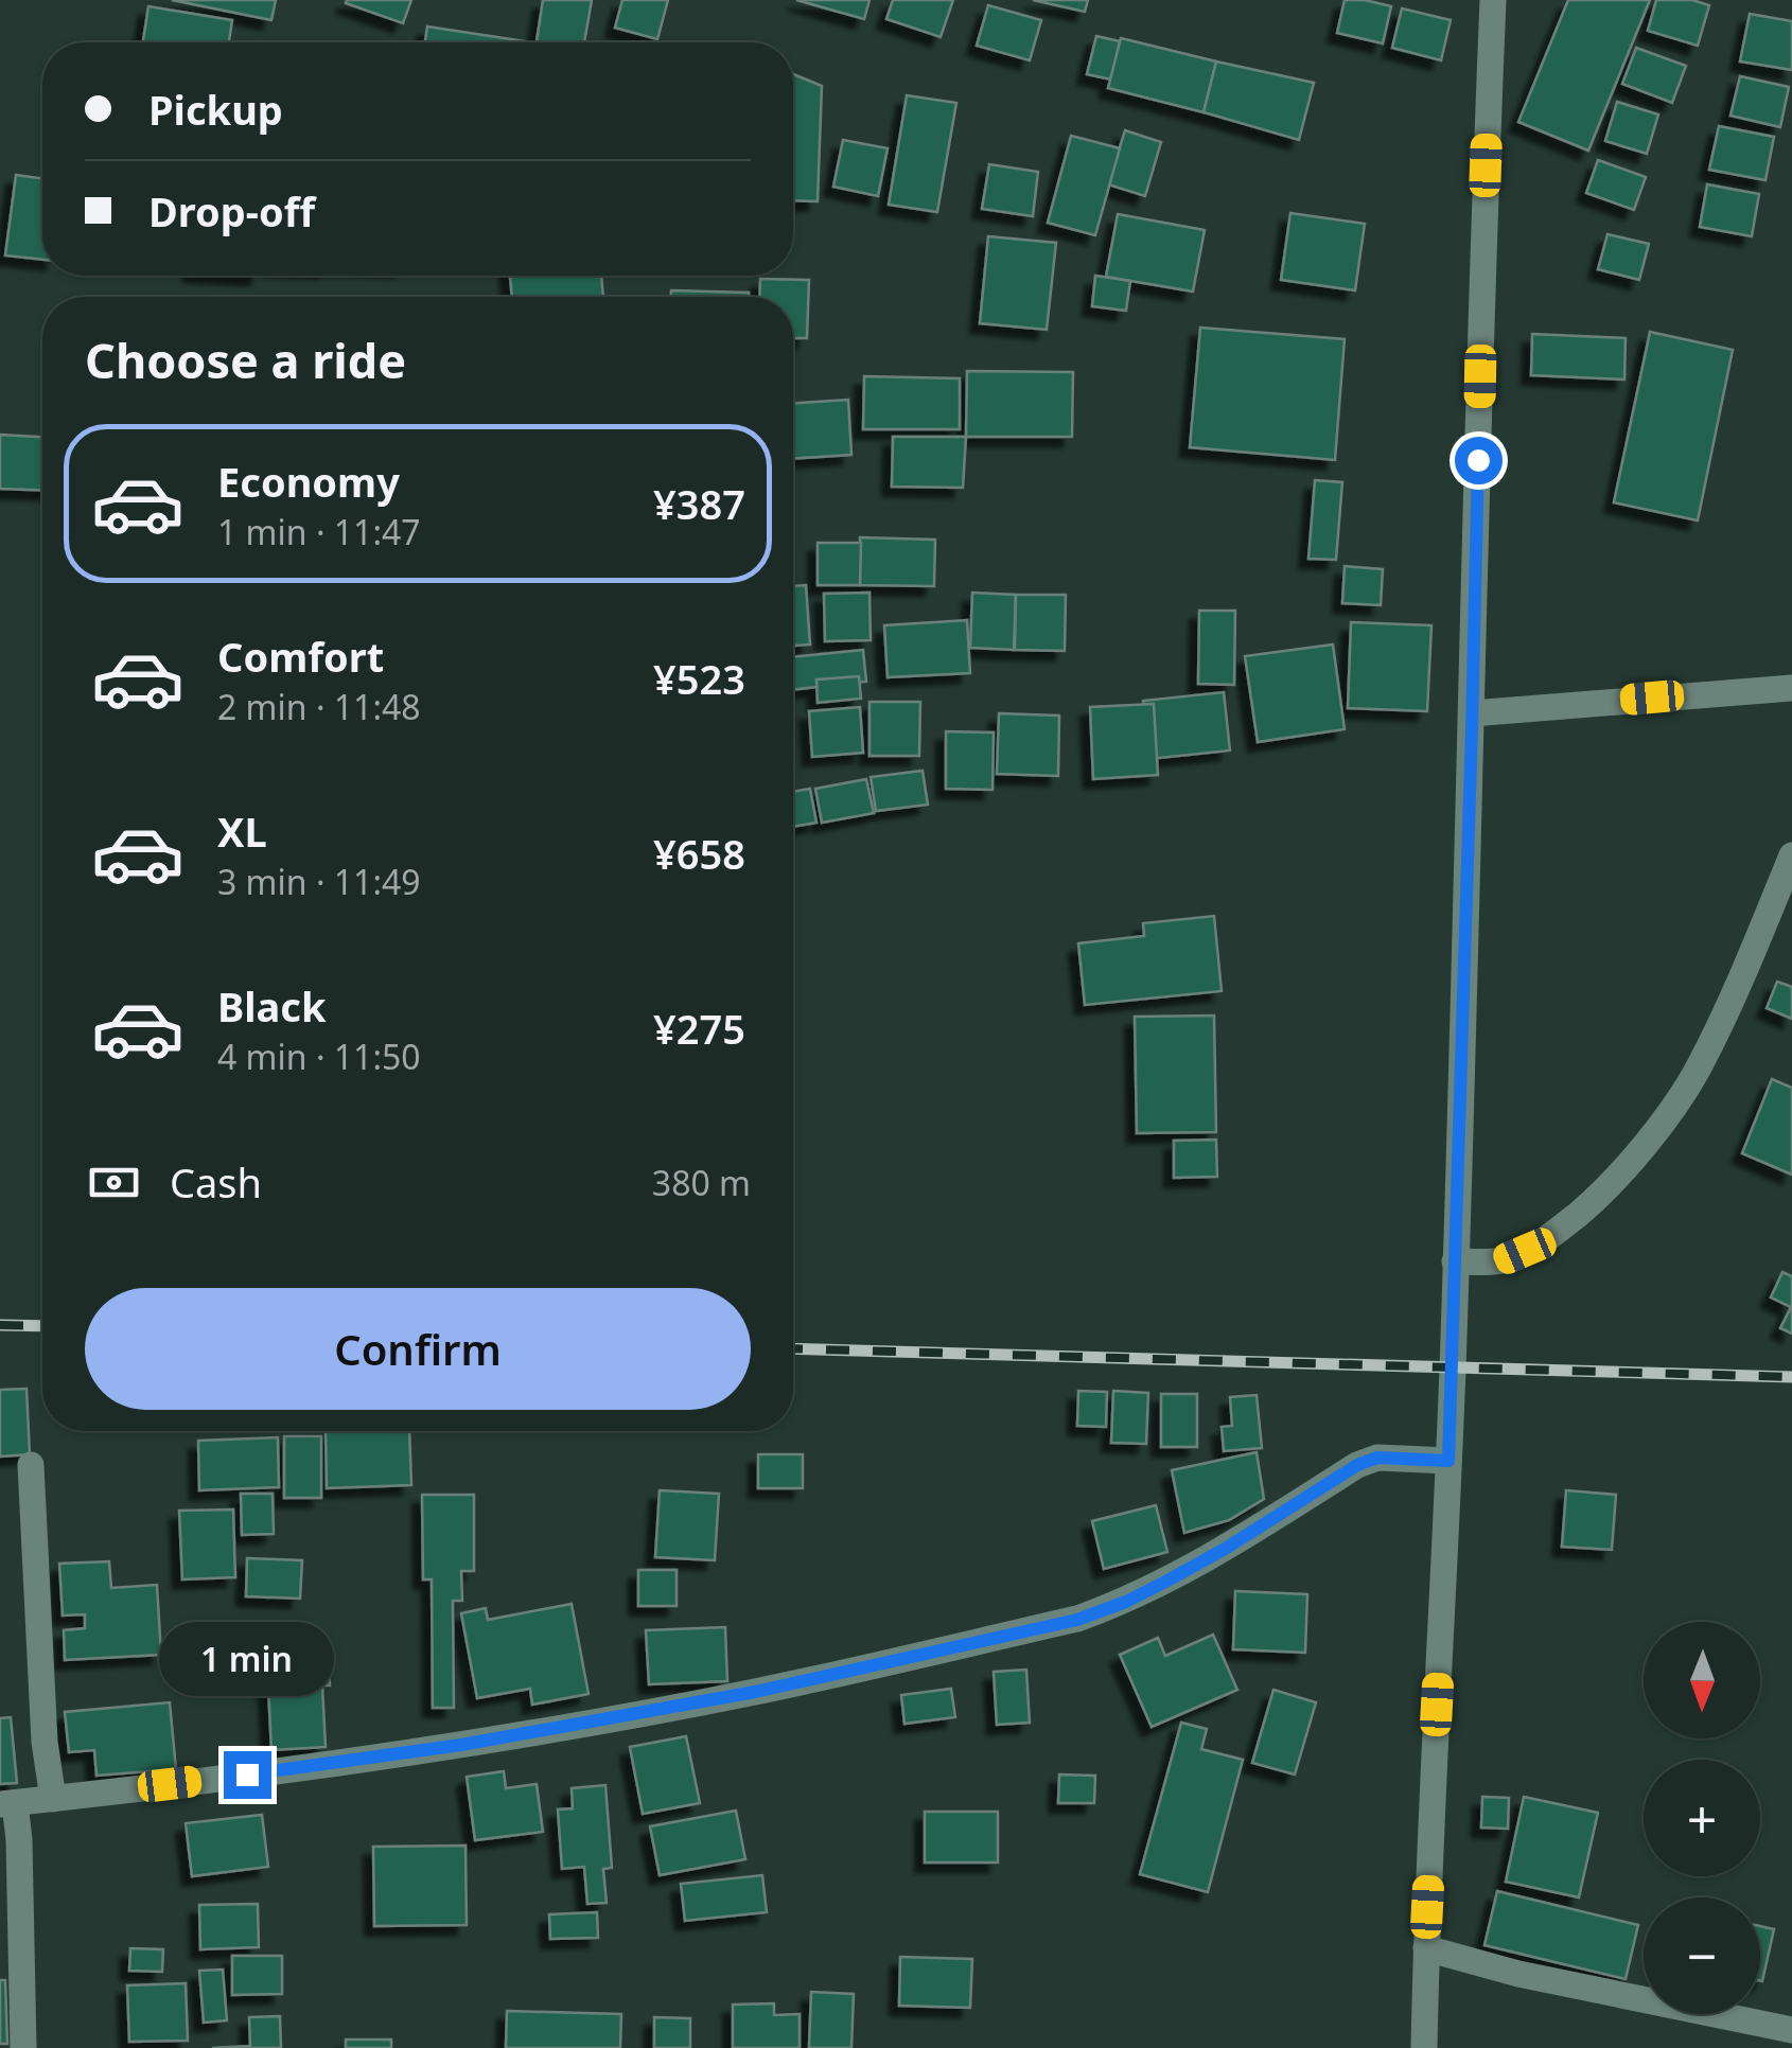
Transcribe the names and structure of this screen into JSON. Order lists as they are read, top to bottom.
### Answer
{
  "north": "bottom",
  "page": {
    "banner": ["Pickup", "Drop-off"],
    "heading": "Choose a ride",
    "list": [
      {
        "name": "Economy",
        "note": "1 min · 11:47",
        "value": "¥387"
      },
      {
        "name": "Comfort",
        "note": "2 min · 11:48",
        "value": "¥523"
      },
      {
        "name": "XL",
        "note": "3 min · 11:49",
        "value": "¥658"
      },
      {
        "name": "Black",
        "note": "4 min · 11:50",
        "value": "¥275"
      }
    ],
    "pay": ["Cash", "380 m"],
    "buttons": "Confirm",
    "map_buttons": ["+", "−"],
    "bubble": "1 min"
  }
}
